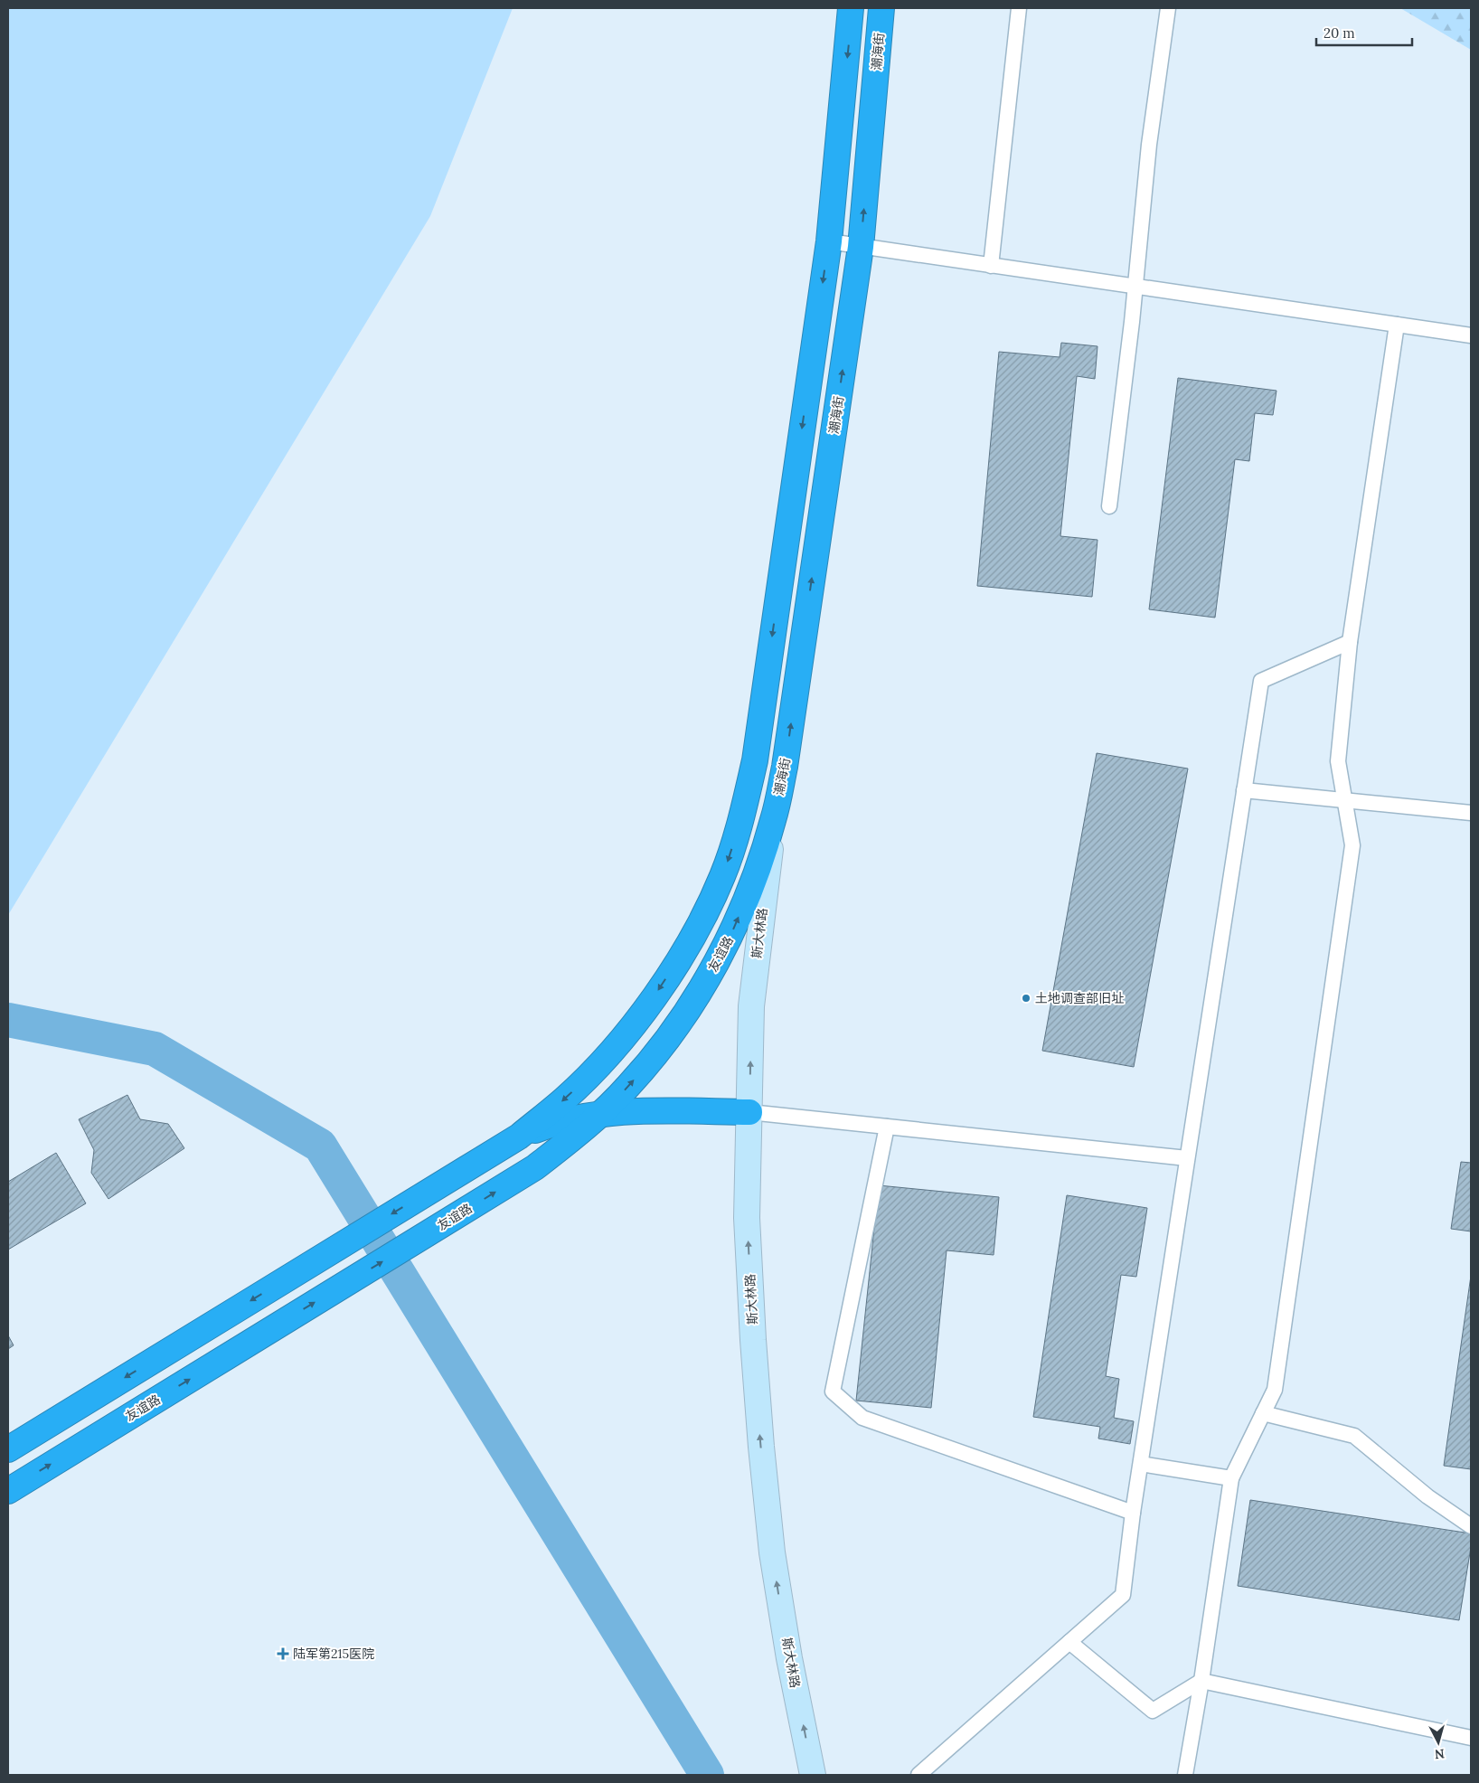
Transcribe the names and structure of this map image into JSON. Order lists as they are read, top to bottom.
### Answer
{
  "streets": {
    "highway": ["潮海街", "友谊路"],
    "street": ["斯大林路"]
  },
  "crossings": [
    ["潮海街", "斯大林路"],
    ["潮海街", "友谊路"],
    ["斯大林路", "友谊路"]
  ],
  "one_way": ["斯大林路"],
  "places": {
    "other": ["土地调查部旧址"],
    "health": ["陆军第215医院"]
  },
  "scale_bar": "20 m",
  "north": "bottom"
}
